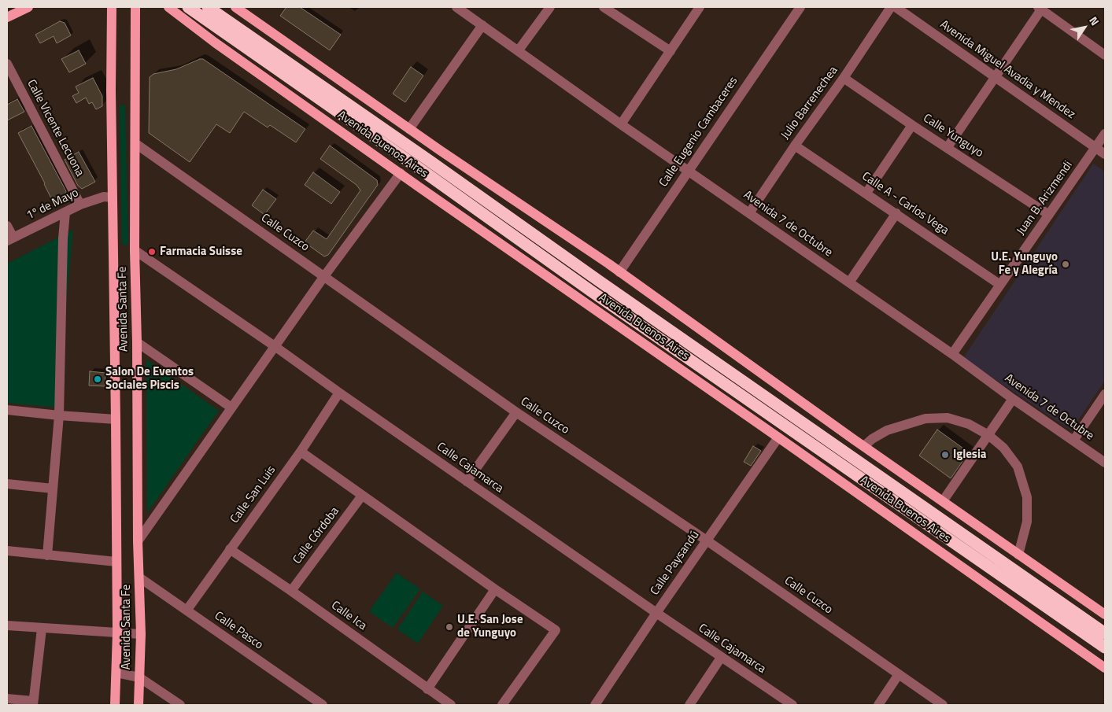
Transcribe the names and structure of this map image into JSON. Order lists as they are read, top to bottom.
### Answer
{
  "streets": {
    "highway": ["Avenida Buenos Aires"],
    "main road": ["Avenida Santa Fe"],
    "street": [
      "Avenida Miguel Avadia y Mendez",
      "Julio Barrenechea",
      "Calle Vicente Lecuona",
      "Calle Eugenio Cambaceres",
      "Calle Yunguyo",
      "Juan B. Arizmendi",
      "Calle A - Carlos Vega",
      "1º de Mayo",
      "Avenida 7 de Octubre",
      "Calle Cuzco",
      "Calle Cajamarca",
      "Calle San Luis",
      "Calle Córdoba",
      "Calle Paysandú",
      "Calle Ica",
      "Calle Pasco"
    ]
  },
  "crossings": [
    ["Avenida Miguel Avadia y Mendez", "Juan B. Arizmendi"],
    ["Julio Barrenechea", "Calle Yunguyo"],
    ["Julio Barrenechea", "Calle A - Carlos Vega"],
    ["Julio Barrenechea", "Avenida 7 de Octubre"],
    ["Calle Vicente Lecuona", "1º de Mayo"],
    ["Calle Eugenio Cambaceres", "Avenida 7 de Octubre"],
    ["Calle Yunguyo", "Juan B. Arizmendi"],
    ["Avenida Buenos Aires", "Calle Paysandú"],
    ["Juan B. Arizmendi", "Calle A - Carlos Vega"],
    ["Juan B. Arizmendi", "Avenida 7 de Octubre"],
    ["1º de Mayo", "Avenida Santa Fe"],
    ["Calle Cuzco", "Avenida Santa Fe"],
    ["Calle Cuzco", "Calle Paysandú"],
    ["Avenida Santa Fe", "Calle Cajamarca"],
    ["Avenida Santa Fe", "Calle Pasco"],
    ["Calle Cajamarca", "Calle San Luis"],
    ["Calle Cajamarca", "Calle Paysandú"],
    ["Calle San Luis", "Calle Ica"],
    ["Calle San Luis", "Calle Pasco"],
    ["Calle Córdoba", "Calle Ica"]
  ],
  "places": [
    "Farmacia Suisse",
    "U.E. Yunguyo Fe y Alegría",
    "Salon De Eventos Sociales Piscis",
    "Iglesia",
    "U.E. San Jose de Yunguyo"
  ],
  "north": "top right"
}
